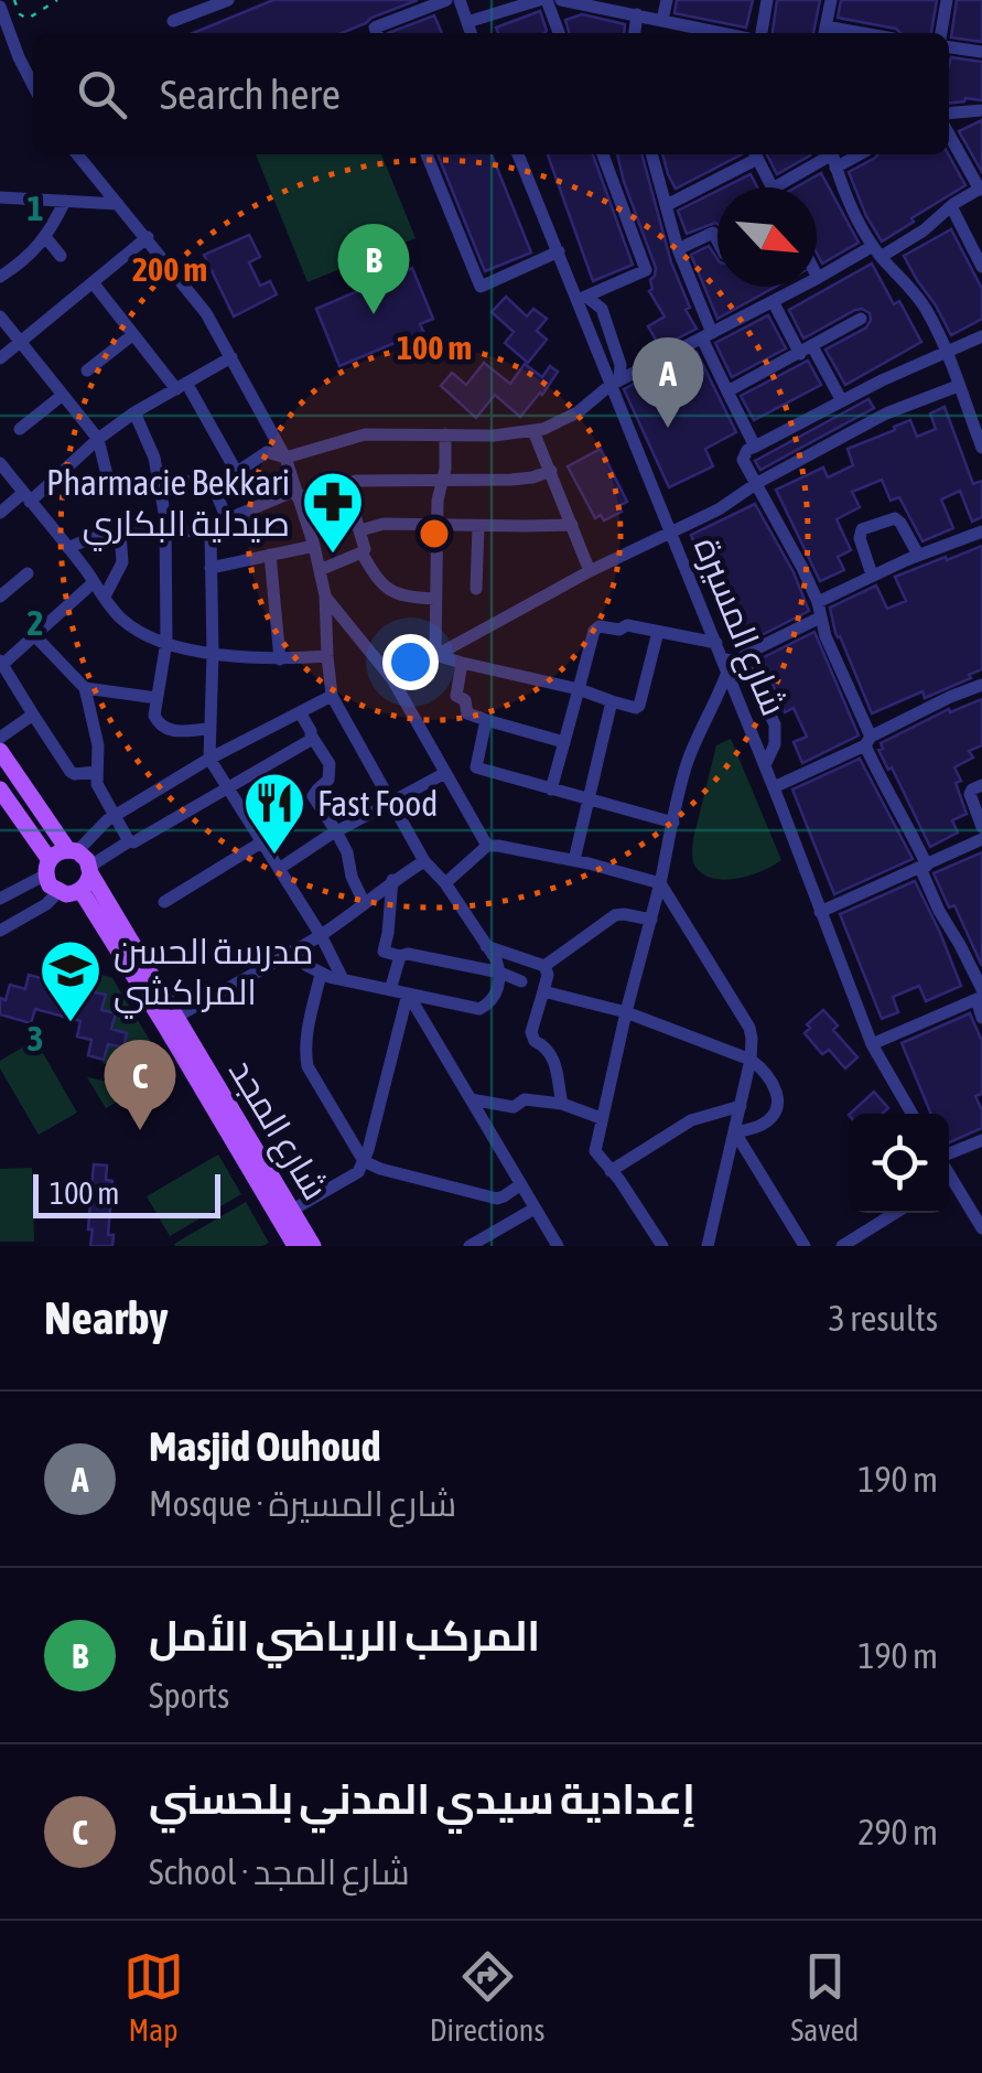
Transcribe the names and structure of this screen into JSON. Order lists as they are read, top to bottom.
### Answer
{
  "streets": {
    "main road": ["شارع المجد"],
    "street": ["شارع المسيرة"]
  },
  "places": {
    "pharmacy": ["Pharmacie Bekkari صيدلية البكاري"],
    "restaurant": ["Fast Food"],
    "school or university": ["مدرسة الحسن المراكشي"]
  },
  "scale_bar": "100 m",
  "north": "bottom right",
  "page": {
    "search": "Search here",
    "pins": ["B", "A", "C"],
    "scale": "100 m",
    "heading": ["Nearby", "3 results"],
    "list": [
      {
        "mark": "A",
        "name": "Masjid Ouhoud",
        "note": "Mosque · شارع المسيرة",
        "value": "190 m"
      },
      {
        "mark": "B",
        "name": "المركب الرياضي الأمل",
        "note": "Sports",
        "value": "190 m"
      },
      {
        "mark": "C",
        "name": "إعدادية سيدي المدني بلحسني",
        "note": "School · شارع المجد",
        "value": "290 m"
      }
    ],
    "nav": ["Map", "Directions", "Saved"]
  },
  "grid": {
    "rows": ["1", "2", "3"]
  },
  "rings": ["200 m", "100 m"]
}
